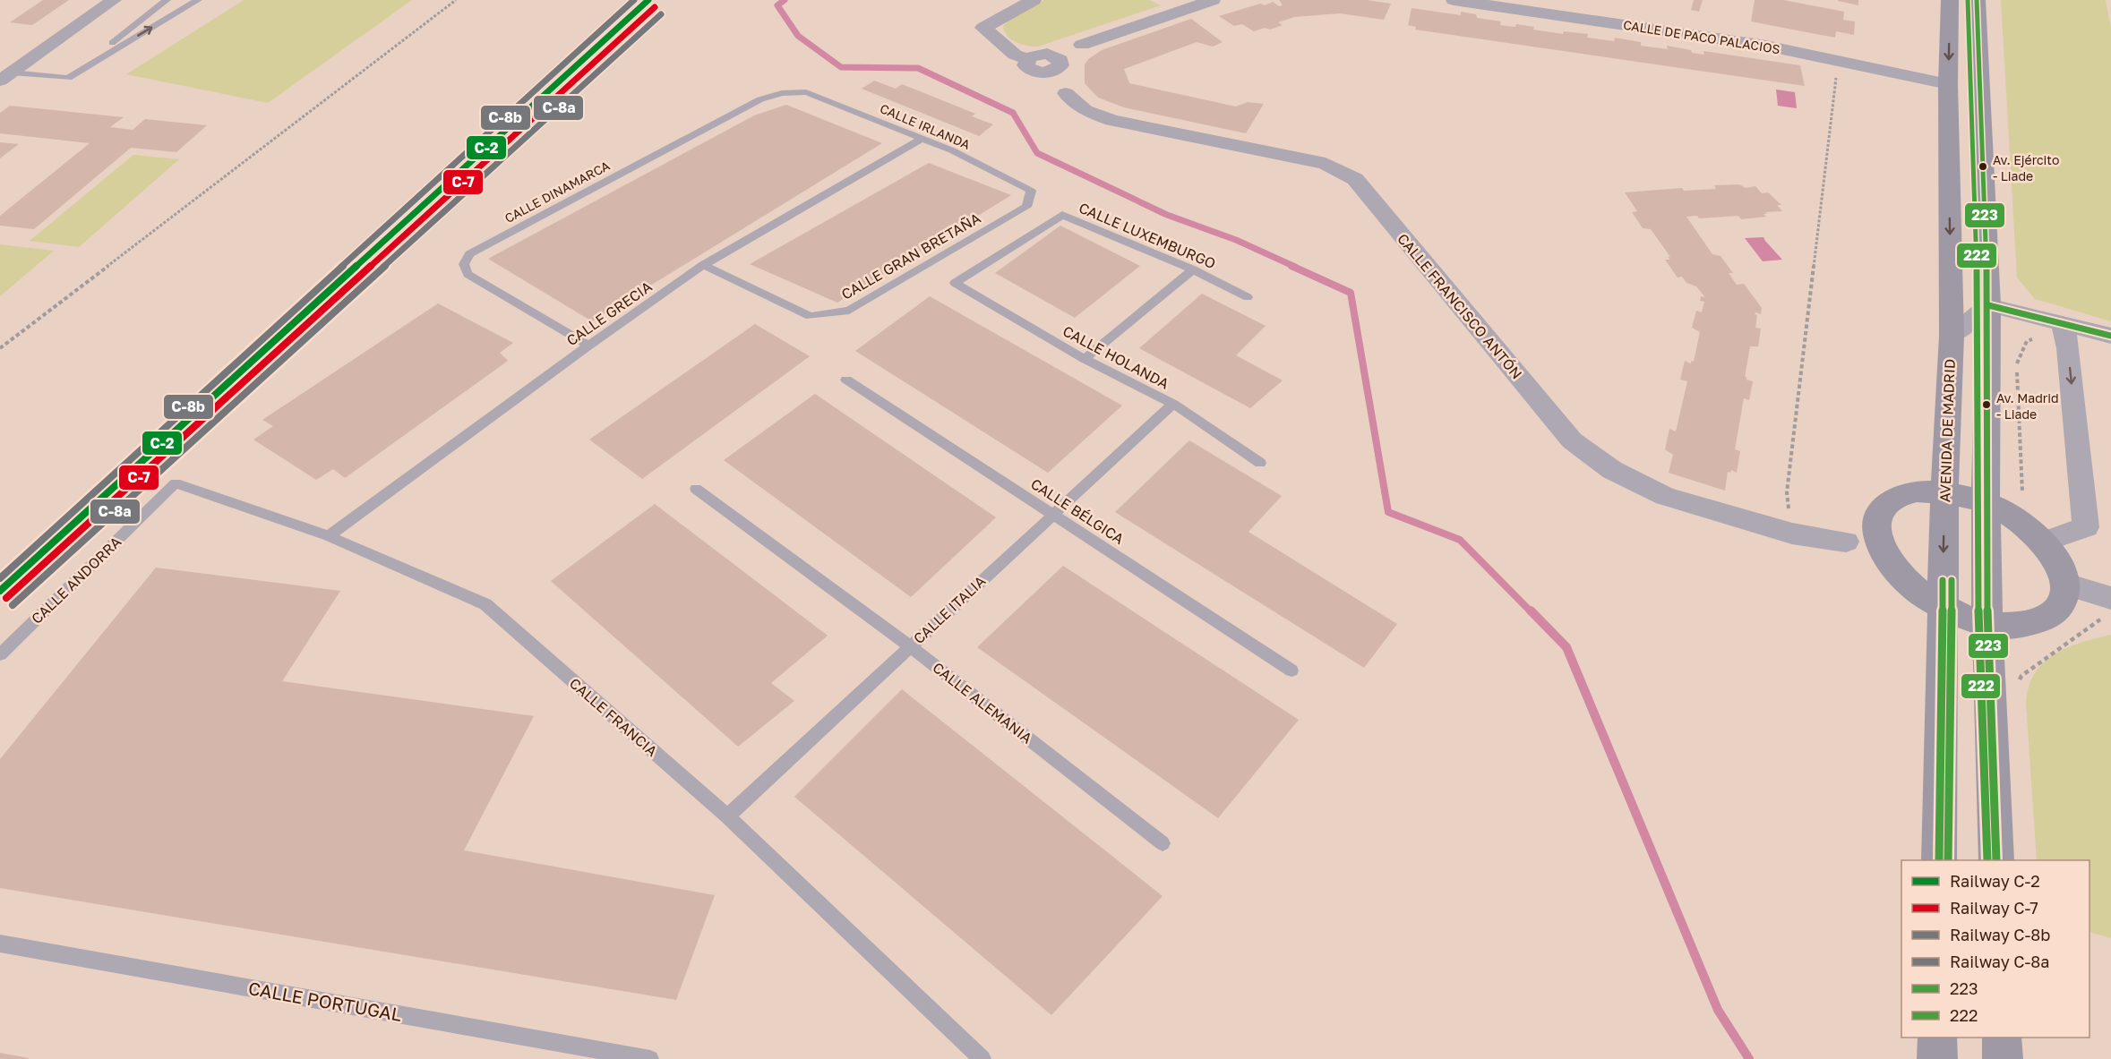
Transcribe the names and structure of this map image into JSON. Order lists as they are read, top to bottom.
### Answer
{
  "streets": {
    "main road": ["AVENIDA DE MADRID"],
    "street": ["CALLE DE PACO PALACIOS", "CALLE FRANCISCO ANTÓN"],
    "lane": [
      "CALLE IRLANDA",
      "CALLE DINAMARCA",
      "CALLE LUXEMBURGO",
      "CALLE GRAN BRETAÑA",
      "CALLE GRECIA",
      "CALLE HOLANDA",
      "CALLE BÉLGICA",
      "CALLE ANDORRA",
      "CALLE ITALIA",
      "CALLE ALEMANIA",
      "CALLE FRANCIA",
      "CALLE PORTUGAL"
    ]
  },
  "crossings": [
    ["CALLE DE PACO PALACIOS", "AVENIDA DE MADRID"],
    ["CALLE IRLANDA", "CALLE DINAMARCA"],
    ["CALLE IRLANDA", "CALLE GRAN BRETAÑA"],
    ["CALLE IRLANDA", "CALLE GRECIA"],
    ["CALLE DINAMARCA", "CALLE GRECIA"],
    ["CALLE LUXEMBURGO", "CALLE HOLANDA"],
    ["CALLE GRAN BRETAÑA", "CALLE GRECIA"],
    ["CALLE GRECIA", "CALLE FRANCIA"],
    ["CALLE HOLANDA", "CALLE ITALIA"],
    ["CALLE BÉLGICA", "CALLE ITALIA"],
    ["CALLE ANDORRA", "CALLE FRANCIA"],
    ["CALLE ITALIA", "CALLE ALEMANIA"],
    ["CALLE ITALIA", "CALLE FRANCIA"]
  ],
  "places": ["Av. Ejército - Liade", "Av. Madrid - Liade"],
  "lines": [
    "rail line C-2",
    "rail line C-8b",
    "transit line 223",
    "transit line 222",
    "rail line C-7",
    "rail line C-8a"
  ],
  "legend": [
    "Railway C-2",
    "Railway C-7",
    "Railway C-8b",
    "Railway C-8a",
    "223",
    "222"
  ]
}
